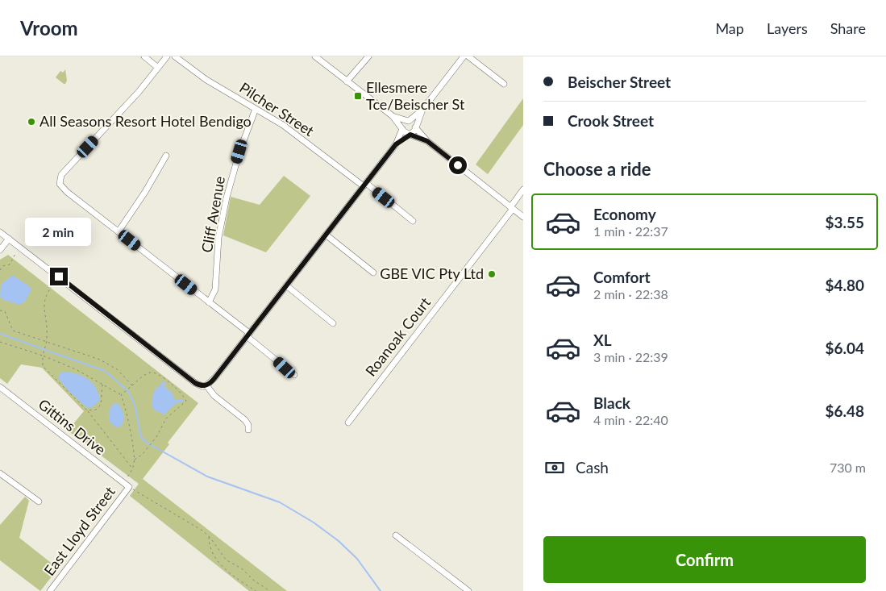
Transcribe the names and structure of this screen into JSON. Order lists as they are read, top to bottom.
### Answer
{
  "streets": {
    "street": [
      "Pilcher Street",
      "Cliff Avenue",
      "Roanoak Court",
      "Gittins Drive",
      "East Lloyd Street"
    ]
  },
  "crossings": [
    ["Pilcher Street", "Cliff Avenue"],
    ["Gittins Drive", "East Lloyd Street"]
  ],
  "places": {
    "transit": ["Ellesmere Tce/Beischer St"],
    "other": ["All Seasons Resort Hotel Bendigo", "GBE VIC Pty Ltd"]
  },
  "page": {
    "header": "Vroom",
    "nav": ["Map", "Layers", "Share"],
    "banner": ["Beischer Street", "Crook Street"],
    "heading": "Choose a ride",
    "list": [
      {
        "name": "Economy",
        "note": "1 min · 22:37",
        "value": "$3.55"
      },
      {
        "name": "Comfort",
        "note": "2 min · 22:38",
        "value": "$4.80"
      },
      {
        "name": "XL",
        "note": "3 min · 22:39",
        "value": "$6.04"
      },
      {
        "name": "Black",
        "note": "4 min · 22:40",
        "value": "$6.48"
      }
    ],
    "bubble": "2 min",
    "pay": ["Cash", "730 m"],
    "buttons": "Confirm"
  }
}
